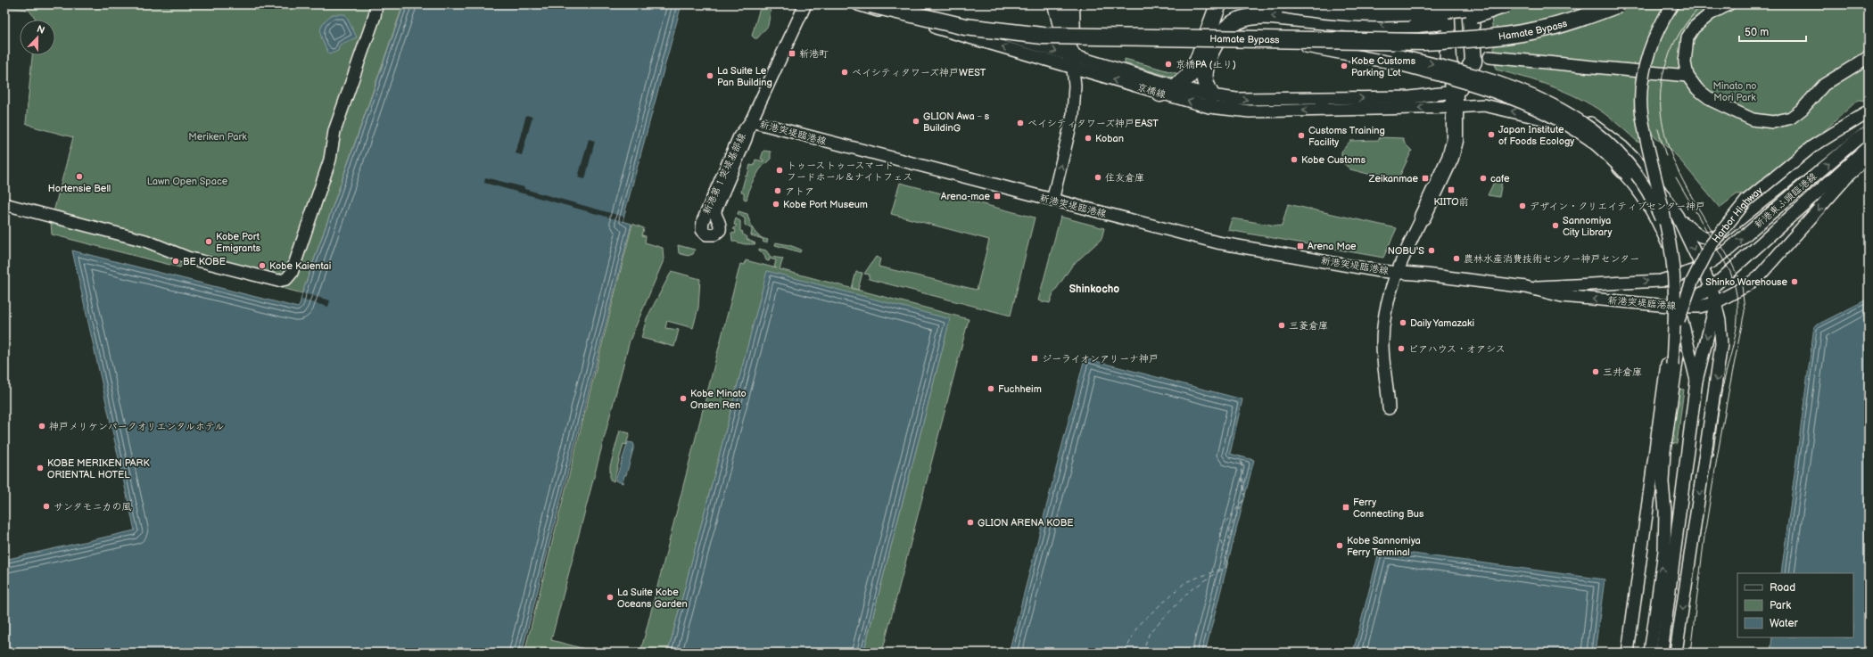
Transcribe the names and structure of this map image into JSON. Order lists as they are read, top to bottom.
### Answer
{
  "streets": {
    "highway": ["Hamate Bypass"],
    "street": [
      "京橋線",
      "新港突堤臨港線",
      "新港第１突堤基部線",
      "新港東ふ頭臨港線",
      "Harbor Highway"
    ]
  },
  "crossings": [
    ["京橋線", "新港突堤臨港線"],
    ["新港突堤臨港線", "新港第１突堤基部線"],
    ["新港突堤臨港線", "新港東ふ頭臨港線"]
  ],
  "districts": ["Shinkocho"],
  "parks": ["Minato no Mori Park", "Meriken Park", "Lawn Open Space"],
  "places": {
    "transit": [
      "新港町",
      "Zeikanmae",
      "KIITO前",
      "Arena-mae",
      "Arena Mae",
      "ジーライオンアリーナ神戸",
      "Ferry Connecting Bus"
    ],
    "other": [
      "京橋PA (上り)",
      "Kobe Customs Parking Lot",
      "ベイシティタワーズ神戸WEST",
      "La Suite Le Pan Building",
      "GLION Awa‐s BuildinG",
      "ベイシティタワーズ神戸EAST",
      "Japan Institute of Foods Ecology",
      "Customs Training Facility",
      "Koban",
      "Kobe Customs",
      "トゥーストゥースマート フードホール＆ナイトフェス",
      "Hortensie Bell",
      "住友倉庫",
      "cafe",
      "アトア",
      "Kobe Port Museum",
      "デザイン・クリエイティブセンター神戸",
      "Sannomiya City Library",
      "Kobe Port Emigrants",
      "NOBU'S",
      "農林水産消費技術センター神戸センター",
      "BE KOBE",
      "Kobe Kaientai",
      "Shinko Warehouse",
      "Daily Yamazaki",
      "三菱倉庫",
      "ピアハウス・オアシス",
      "三井倉庫",
      "Fuchheim",
      "Kobe Minato Onsen Ren",
      "神戸メリケンパークオリエンタルホテル",
      "KOBE MERIKEN PARK ORIENTAL HOTEL",
      "サンタモニカの風",
      "GLION ARENA KOBE",
      "Kobe Sannomiya Ferry Terminal",
      "La Suite Kobe Oceans Garden"
    ]
  },
  "legend": ["Road", "Park", "Water"],
  "scale_bar": "50 m",
  "north": "top"
}
